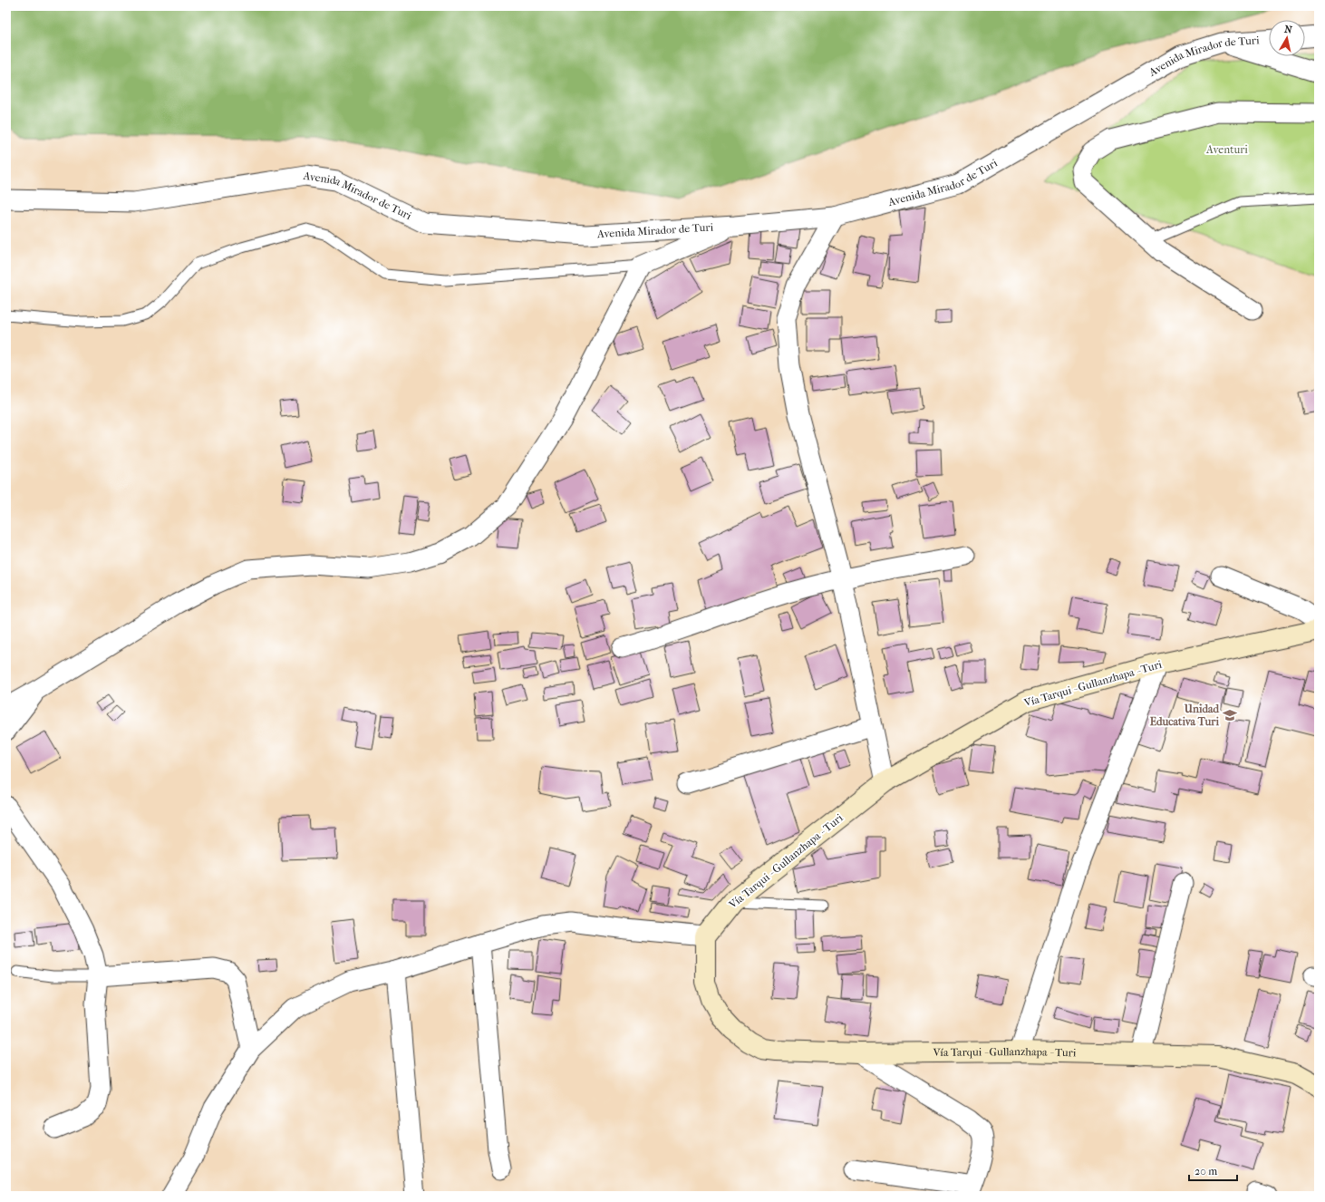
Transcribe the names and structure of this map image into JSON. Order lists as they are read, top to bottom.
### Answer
{
  "streets": {
    "main road": ["Vía Tarqui - Gullanzhapa - Turi"],
    "street": ["Avenida Mirador de Turi"]
  },
  "parks": ["Aventuri"],
  "places": {
    "school or university": ["Unidad Educativa Turi"]
  },
  "scale_bar": "20 m",
  "north": "top"
}
